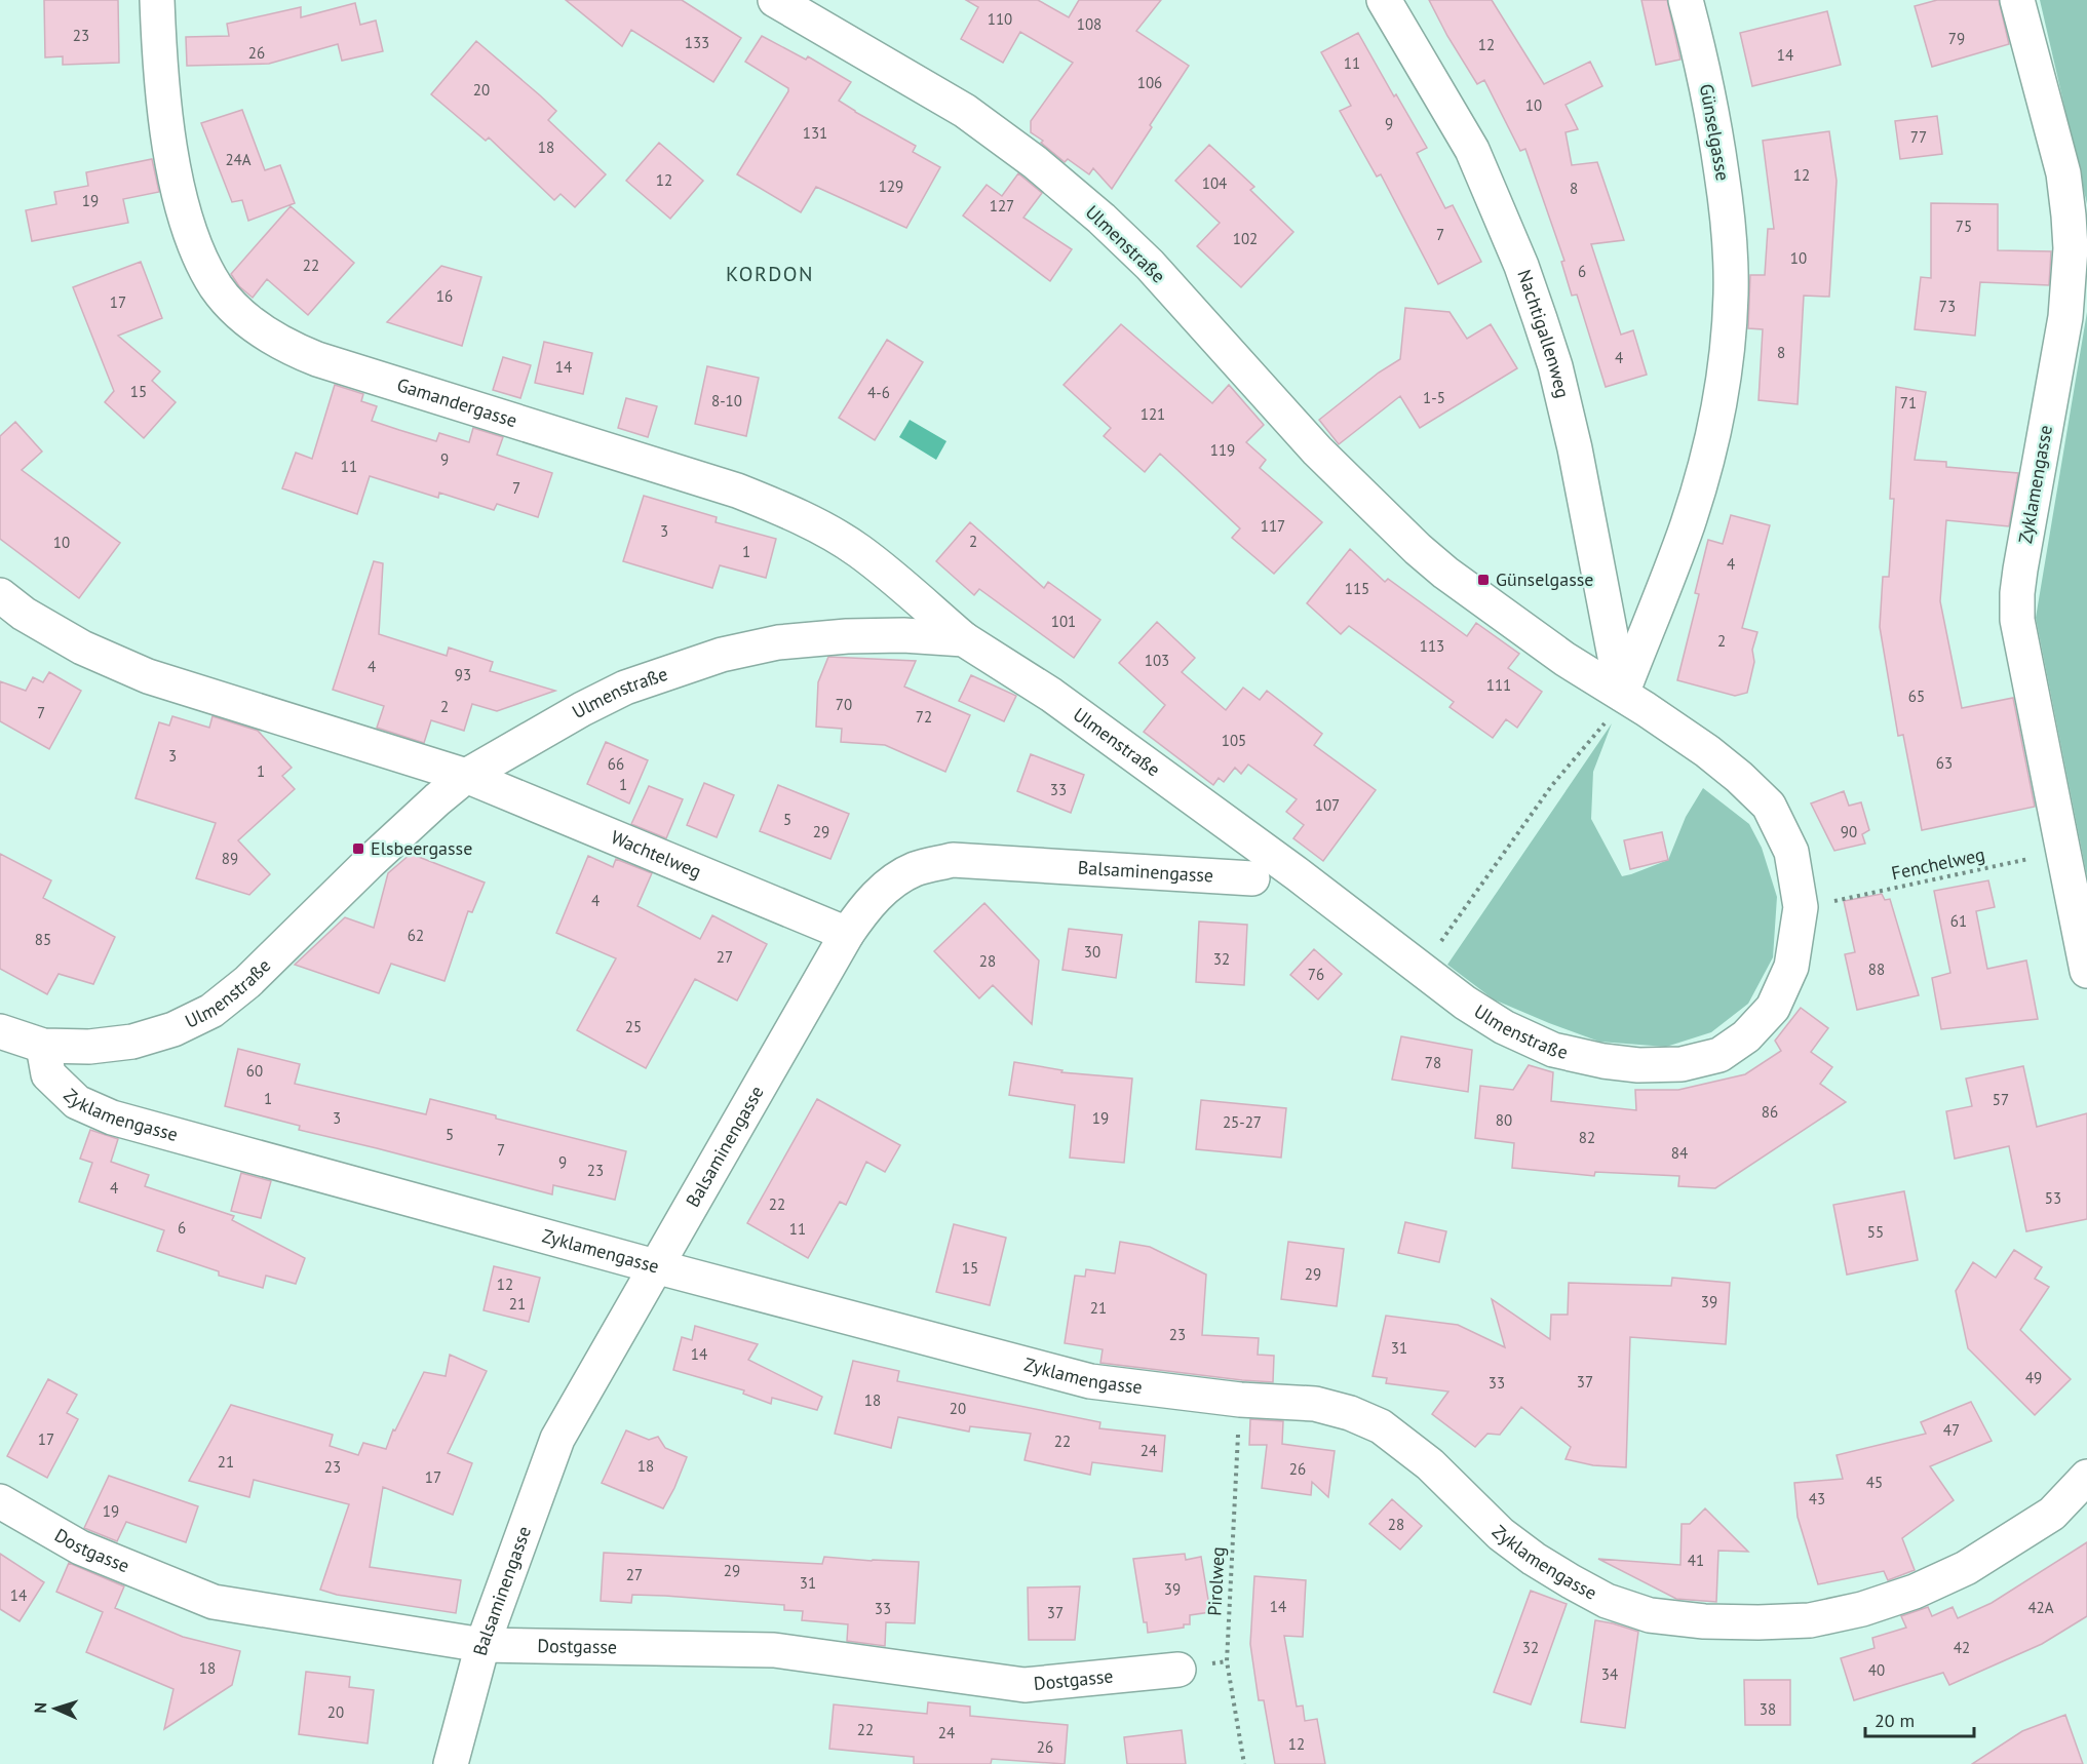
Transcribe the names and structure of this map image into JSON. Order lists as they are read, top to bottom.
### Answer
{
  "streets": {
    "street": [
      "Günselgasse",
      "Ulmenstraße",
      "Nachtigallenweg",
      "Gamandergasse",
      "Zyklamengasse",
      "Wachtelweg",
      "Balsaminengasse",
      "Dostgasse"
    ],
    "path": ["Fenchelweg", "Pirolweg"]
  },
  "crossings": [
    ["Günselgasse", "Ulmenstraße"],
    ["Günselgasse", "Nachtigallenweg"],
    ["Ulmenstraße", "Nachtigallenweg"],
    ["Ulmenstraße", "Gamandergasse"],
    ["Ulmenstraße", "Zyklamengasse"],
    ["Ulmenstraße", "Wachtelweg"],
    ["Zyklamengasse", "Fenchelweg"],
    ["Zyklamengasse", "Balsaminengasse"],
    ["Zyklamengasse", "Pirolweg"],
    ["Wachtelweg", "Balsaminengasse"],
    ["Balsaminengasse", "Dostgasse"]
  ],
  "districts": ["KORDON"],
  "places": {
    "transit": ["Günselgasse", "Elsbeergasse"]
  },
  "house_numbers": [
    "110",
    "108",
    "23",
    "79",
    "133",
    "12",
    "26",
    "14",
    "11",
    "106",
    "20",
    "10",
    "9",
    "131",
    "77",
    "18",
    "24A",
    "12",
    "12",
    "104",
    "129",
    "8",
    "19",
    "127",
    "75",
    "7",
    "102",
    "10",
    "22",
    "6",
    "16",
    "17",
    "73",
    "8",
    "4",
    "14",
    "15",
    "4-6",
    "1-5",
    "8-10",
    "71",
    "121",
    "119",
    "9",
    "11",
    "7",
    "117",
    "3",
    "2",
    "10",
    "1",
    "4",
    "115",
    "101",
    "2",
    "113",
    "103",
    "4",
    "93",
    "111",
    "65",
    "70",
    "2",
    "7",
    "72",
    "105",
    "3",
    "63",
    "66",
    "1",
    "1",
    "33",
    "107",
    "5",
    "29",
    "90",
    "89",
    "4",
    "61",
    "62",
    "85",
    "30",
    "27",
    "32",
    "28",
    "88",
    "76",
    "25",
    "78",
    "60",
    "1",
    "57",
    "86",
    "3",
    "19",
    "80",
    "25-27",
    "5",
    "82",
    "7",
    "84",
    "9",
    "23",
    "4",
    "53",
    "22",
    "6",
    "11",
    "55",
    "15",
    "29",
    "12",
    "39",
    "21",
    "21",
    "23",
    "31",
    "14",
    "49",
    "37",
    "33",
    "18",
    "20",
    "47",
    "17",
    "22",
    "24",
    "21",
    "18",
    "23",
    "26",
    "17",
    "45",
    "43",
    "19",
    "28",
    "41",
    "29",
    "27",
    "31",
    "39",
    "14",
    "14",
    "42A",
    "33",
    "37",
    "32",
    "42",
    "18",
    "40",
    "34",
    "38",
    "20",
    "22",
    "24",
    "12",
    "26"
  ],
  "scale_bar": "20 m",
  "north": "left"
}
